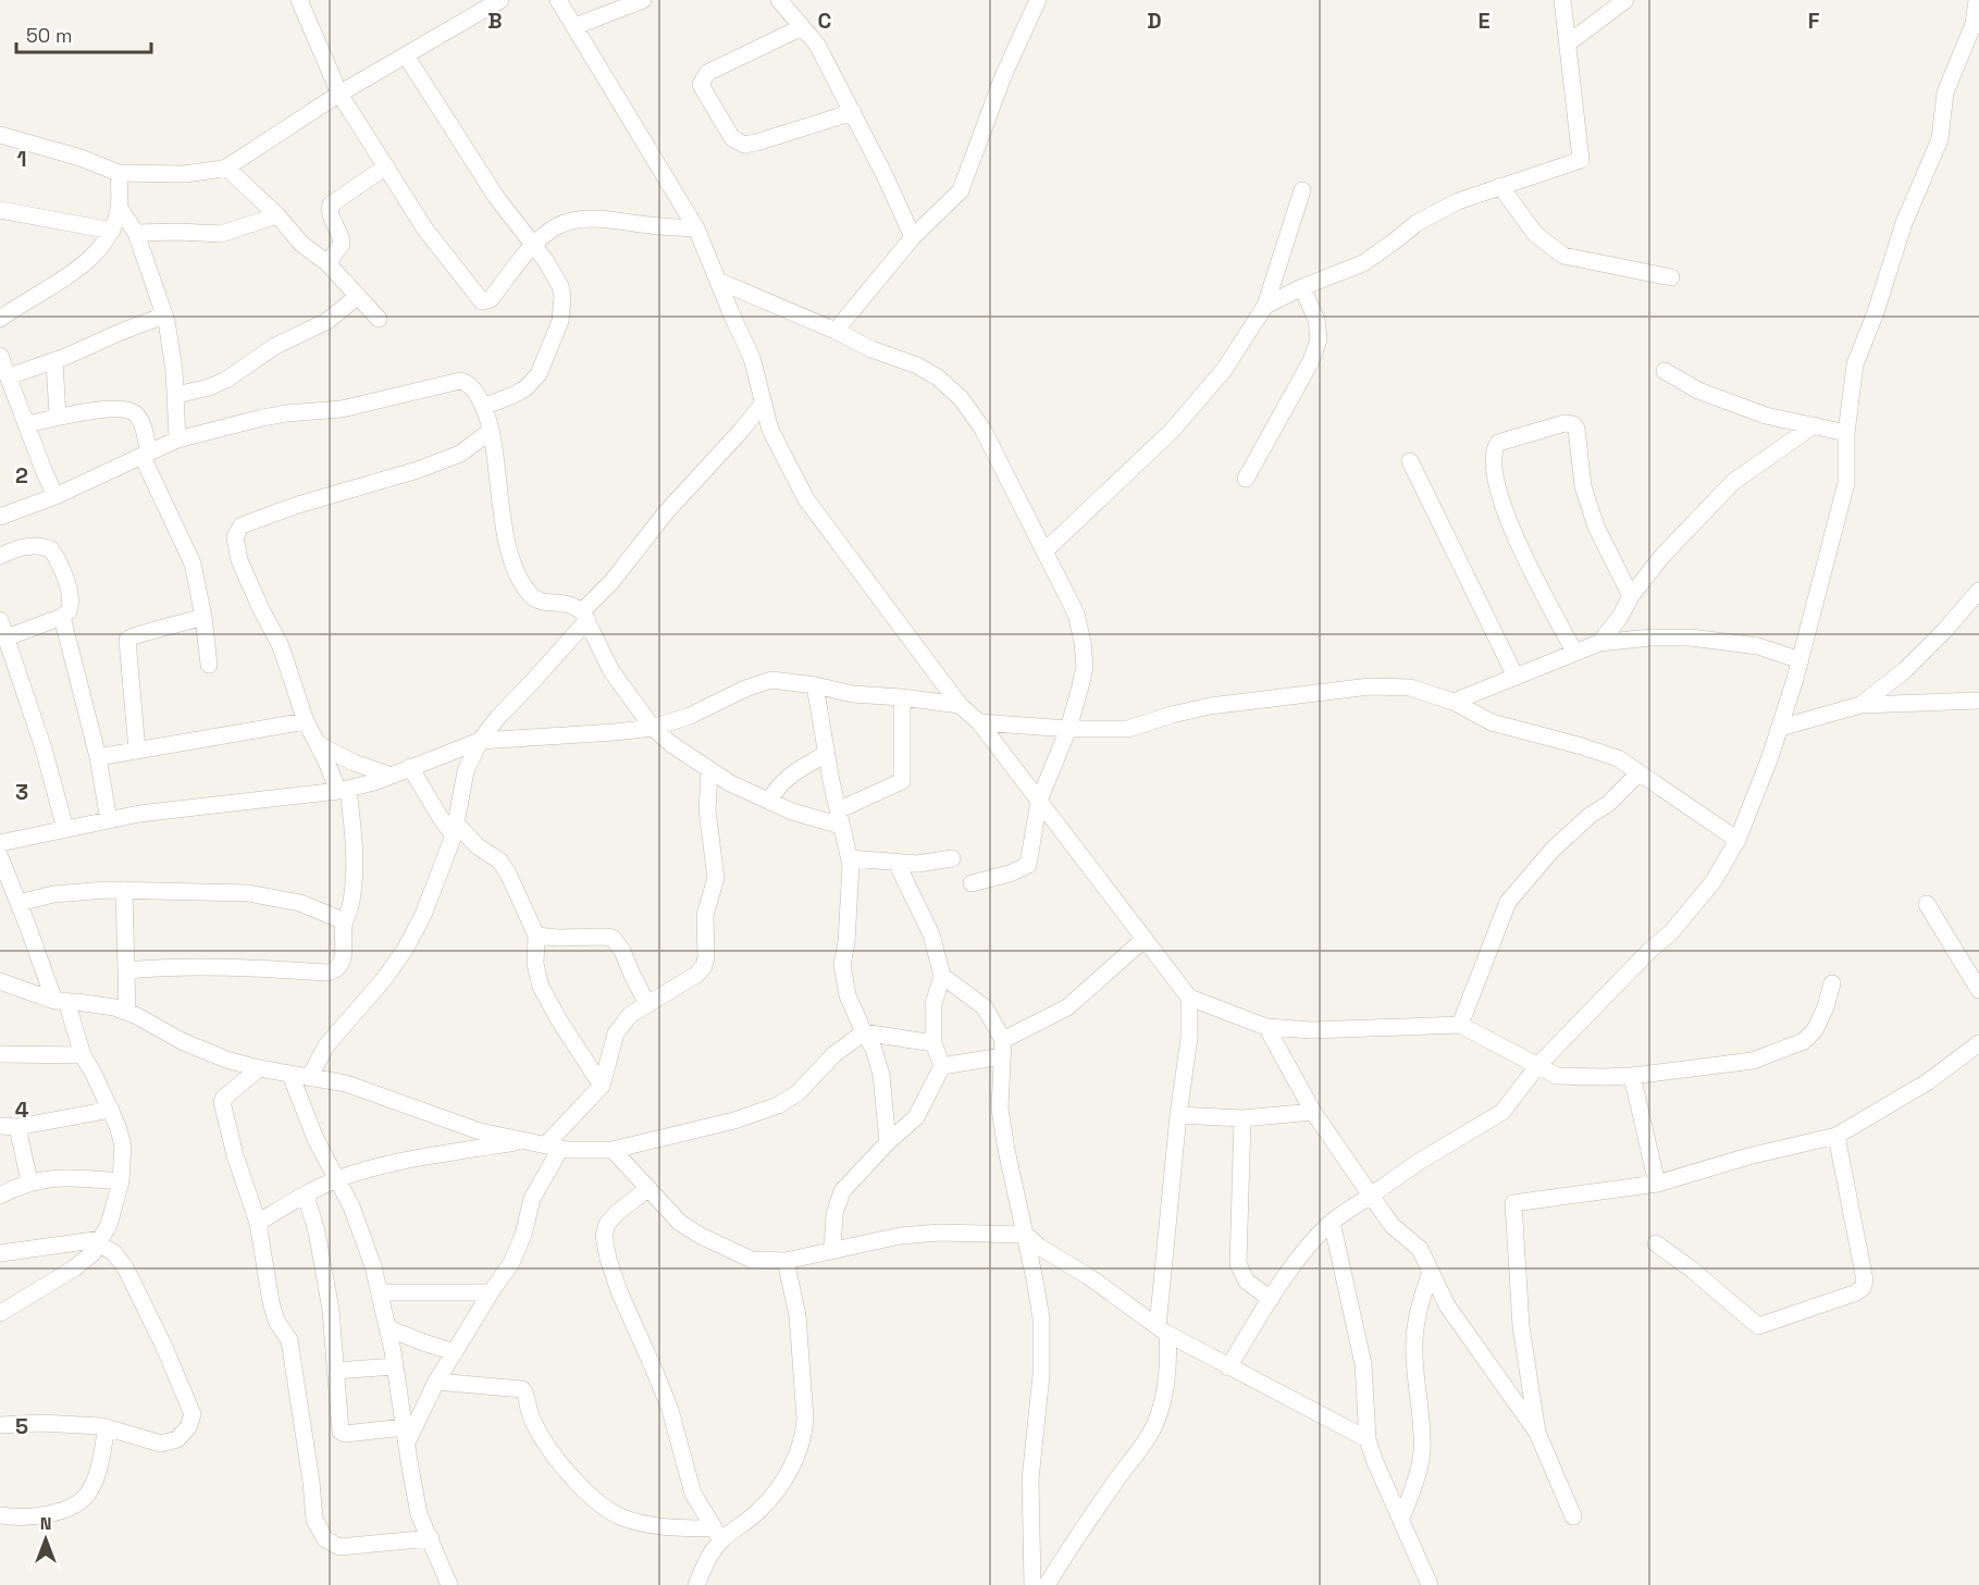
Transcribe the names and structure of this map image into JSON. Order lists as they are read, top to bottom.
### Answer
{
  "scale_bar": "50 m",
  "north": "top",
  "grid": {
    "columns": [
      "B",
      "C",
      "D",
      "E",
      "F"
    ],
    "rows": [
      "1",
      "2",
      "3",
      "4",
      "5"
    ]
  }
}
